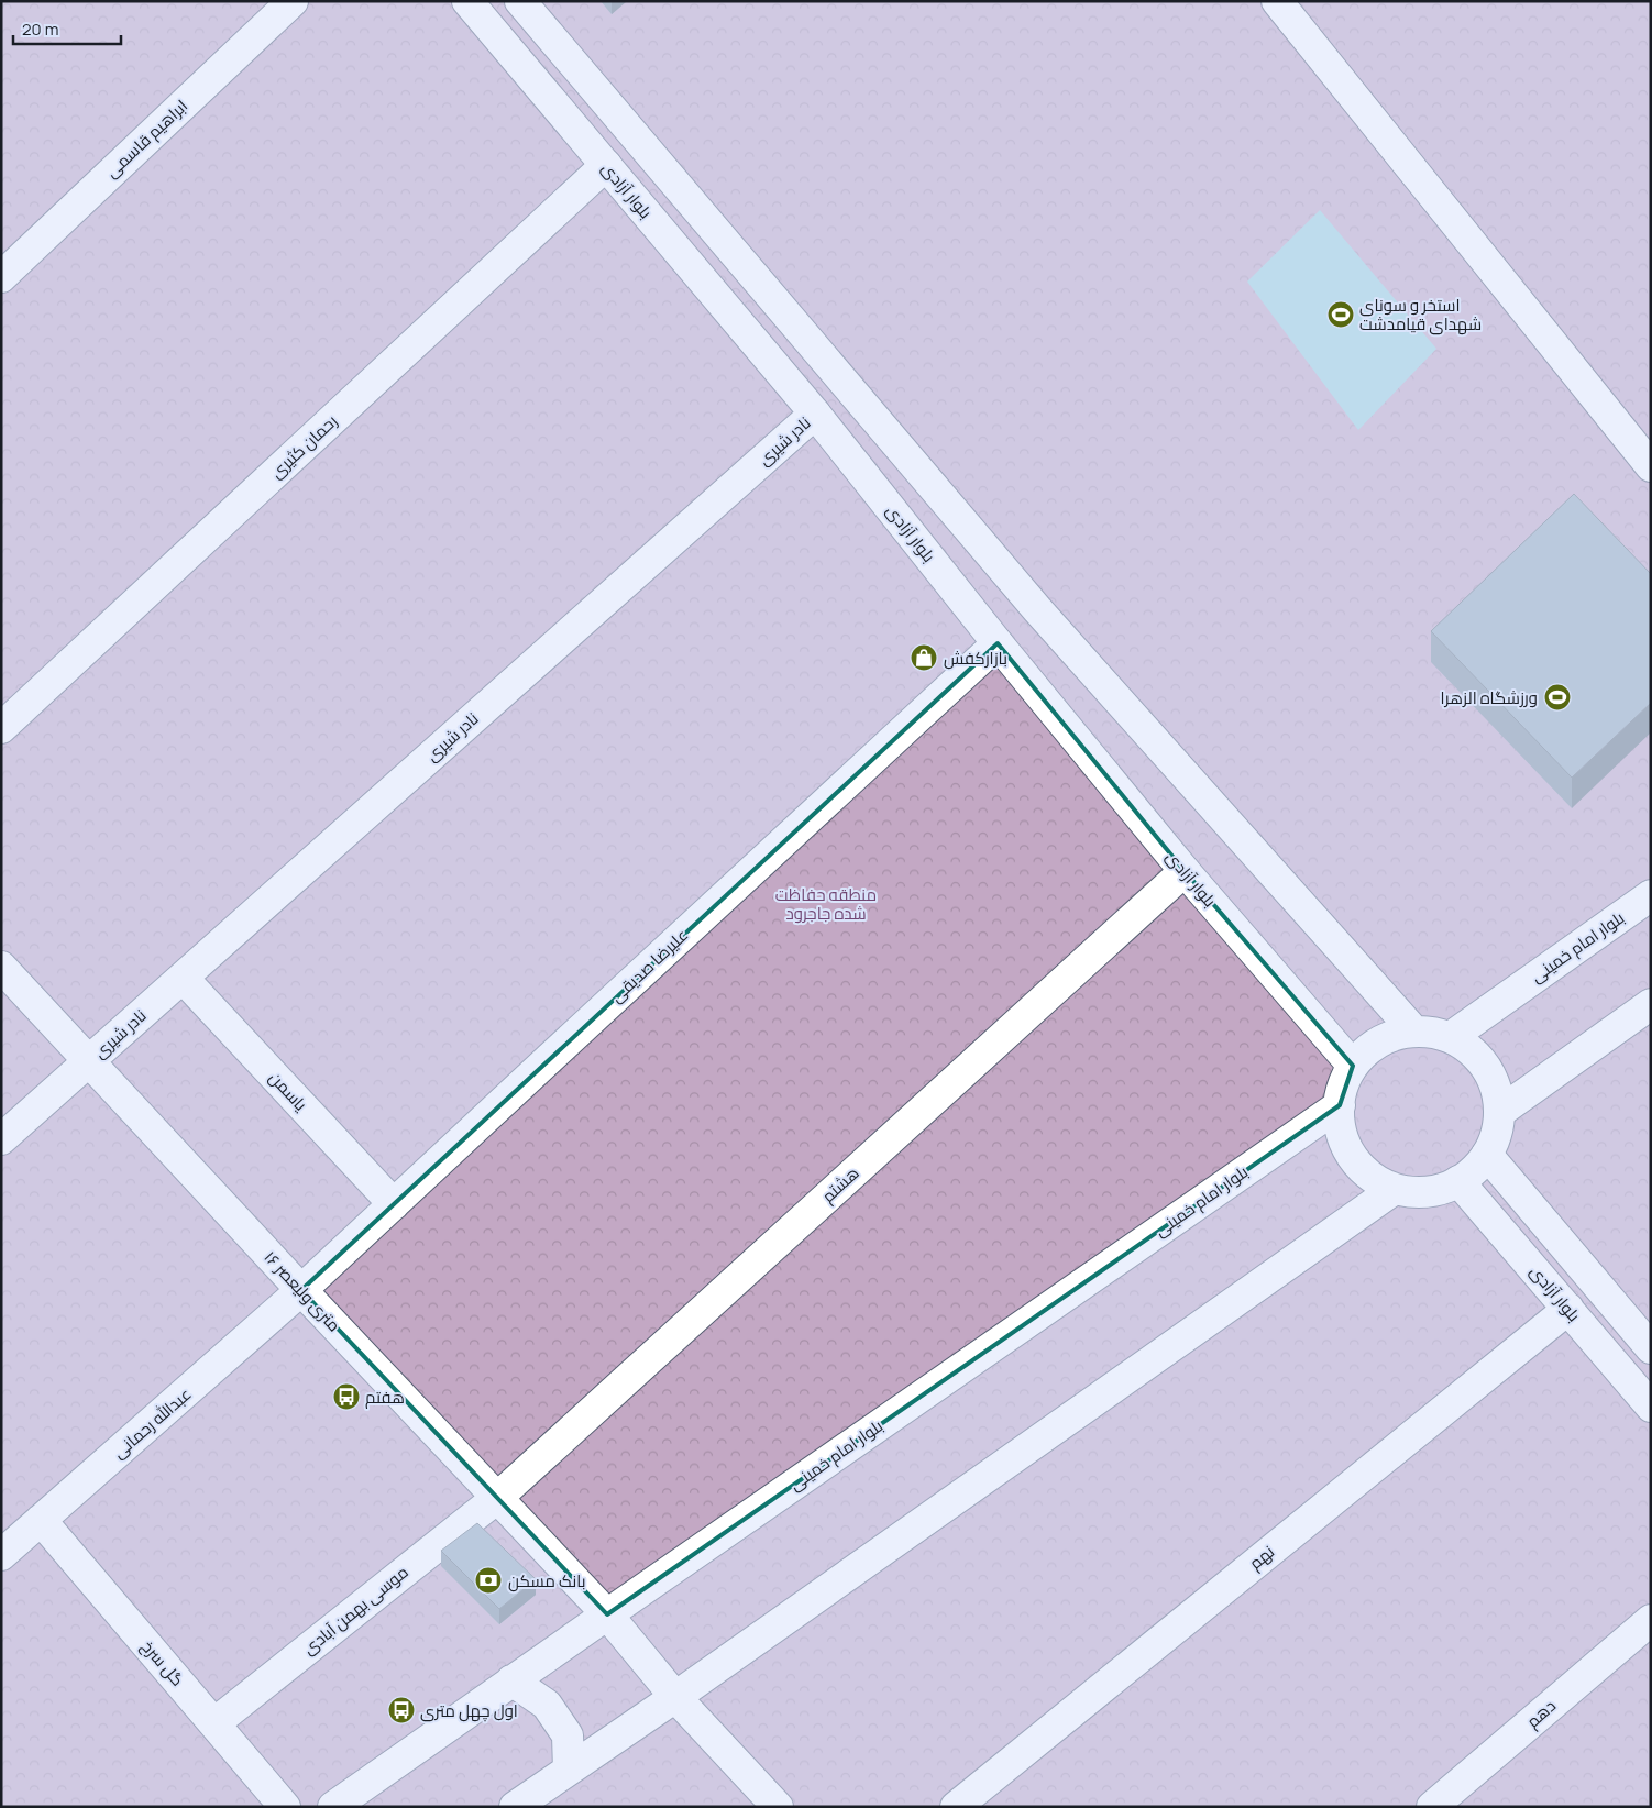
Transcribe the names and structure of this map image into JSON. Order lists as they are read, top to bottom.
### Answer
{
  "streets": {
    "street": [
      "ابراهیم قاسمی",
      "بلوار آزادی",
      "نادر شیری",
      "رحمان کثیری",
      "بلوار امام خمینی",
      "علیرضا صدیقی",
      "یاسمن",
      "هشتم",
      "۱۶ متری ولیعصر",
      "عبدالله رحمانی",
      "نهم",
      "موسی بهمن آبادی",
      "گل سرخ",
      "دهم"
    ]
  },
  "crossings": [
    ["بلوار آزادی", "نادر شیری"],
    ["بلوار آزادی", "رحمان کثیری"],
    ["بلوار آزادی", "بلوار امام خمینی"],
    ["بلوار آزادی", "علیرضا صدیقی"],
    ["بلوار آزادی", "هشتم"],
    ["بلوار آزادی", "نهم"],
    ["نادر شیری", "یاسمن"],
    ["نادر شیری", "۱۶ متری ولیعصر"],
    ["بلوار امام خمینی", "۱۶ متری ولیعصر"],
    ["علیرضا صدیقی", "یاسمن"],
    ["علیرضا صدیقی", "۱۶ متری ولیعصر"],
    ["علیرضا صدیقی", "عبدالله رحمانی"],
    ["هشتم", "۱۶ متری ولیعصر"],
    ["هشتم", "موسی بهمن آبادی"],
    ["۱۶ متری ولیعصر", "عبدالله رحمانی"],
    ["۱۶ متری ولیعصر", "موسی بهمن آبادی"],
    ["عبدالله رحمانی", "گل سرخ"],
    ["موسی بهمن آبادی", "گل سرخ"]
  ],
  "parks": ["منطقه حفاظت شده جاجرود"],
  "places": {
    "sports": ["استخر و سونای شهدای قیامدشت", "ورزشگاه الزهرا"],
    "shop": ["بازارکفش"],
    "bus stop": ["هفتم", "اول چهل متری"],
    "bank": ["بانک مسکن"]
  },
  "scale_bar": "20 m"
}
